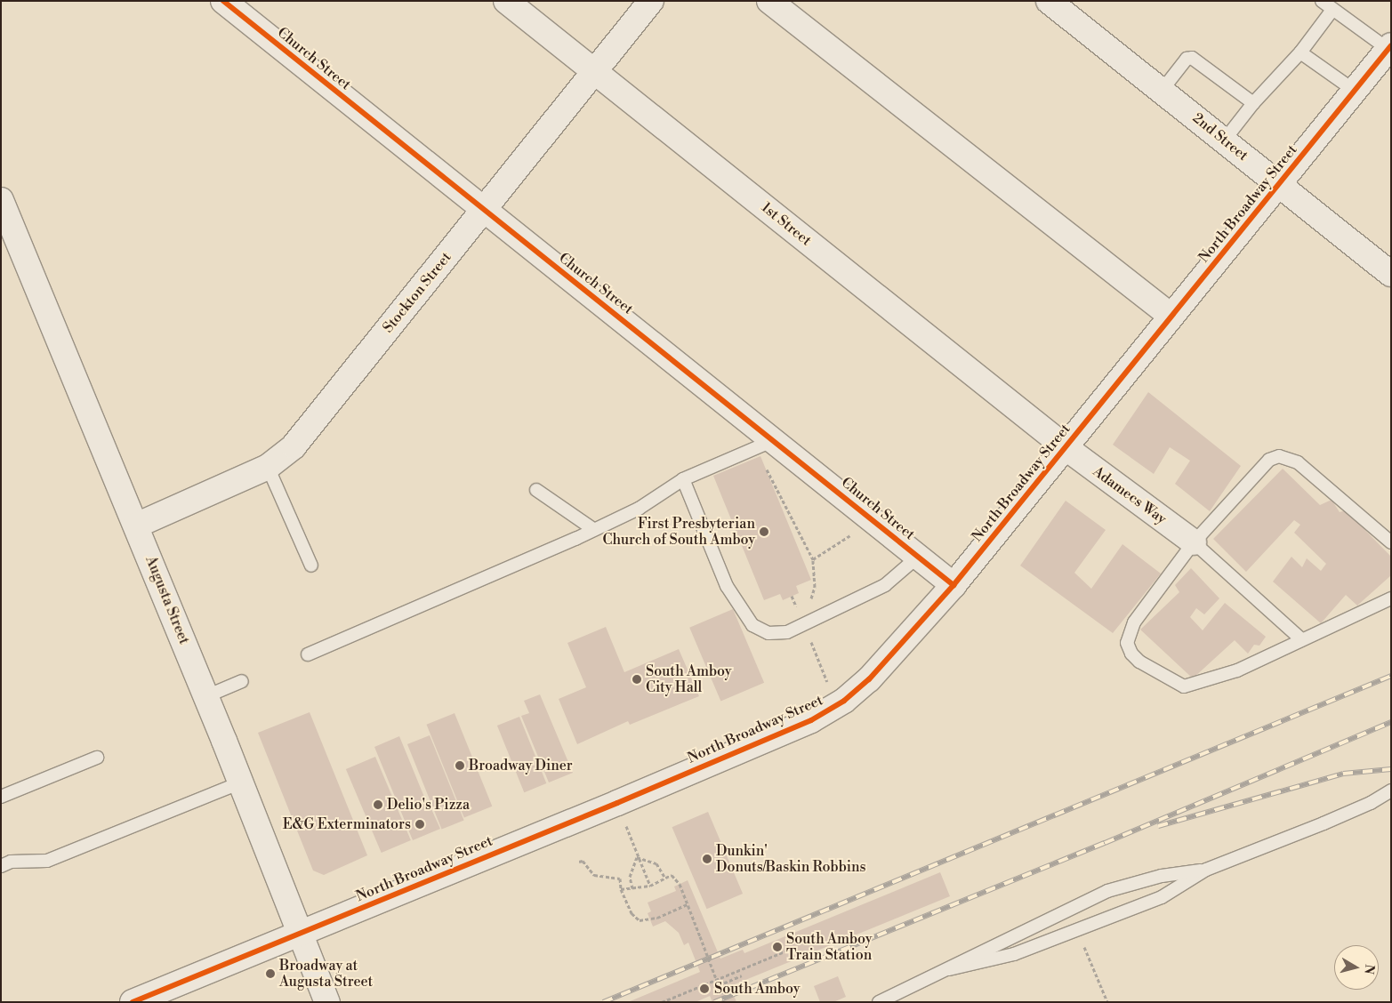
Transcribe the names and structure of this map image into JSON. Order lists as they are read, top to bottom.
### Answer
{
  "streets": {
    "street": [
      "Church Street",
      "2nd Street",
      "North Broadway Street",
      "1st Street",
      "Stockton Street",
      "Adamecs Way",
      "Augusta Street"
    ]
  },
  "crossings": [
    ["Church Street", "North Broadway Street"],
    ["Church Street", "Stockton Street"],
    ["2nd Street", "North Broadway Street"],
    ["North Broadway Street", "1st Street"],
    ["North Broadway Street", "Adamecs Way"],
    ["North Broadway Street", "Augusta Street"],
    ["1st Street", "Stockton Street"],
    ["1st Street", "Adamecs Way"],
    ["Stockton Street", "Augusta Street"]
  ],
  "places": [
    "First Presbyterian Church of South Amboy",
    "South Amboy City Hall",
    "Broadway Diner",
    "Delio's Pizza",
    "E&G Exterminators",
    "Dunkin' Donuts/Baskin Robbins",
    "South Amboy Train Station",
    "Broadway at Augusta Street",
    "South Amboy"
  ],
  "north": "right"
}
